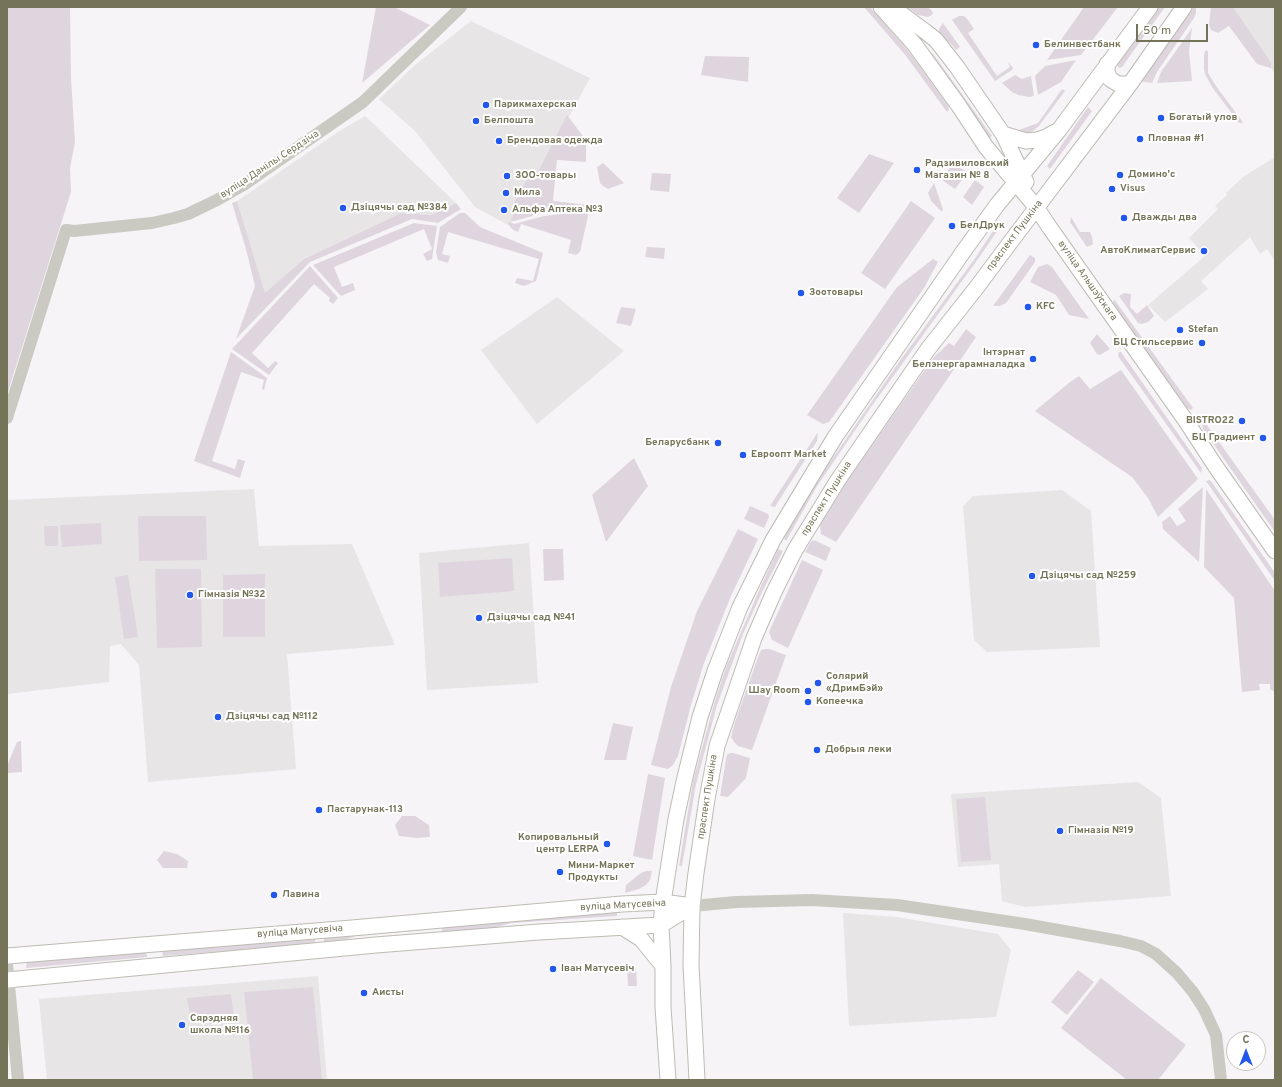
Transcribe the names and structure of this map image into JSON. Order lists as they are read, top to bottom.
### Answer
{
  "streets": {
    "main road": ["праспект Пушкіна", "вуліца Альшэўскага", "вуліца Матусевіча"],
    "street": ["вуліца Данілы Сердзіча"]
  },
  "crossings": [
    ["праспект Пушкіна", "вуліца Альшэўскага"],
    ["праспект Пушкіна", "вуліца Матусевіча"]
  ],
  "places": [
    "Белинвестбанк",
    "Парикмахерская",
    "Богатый улов",
    "Белпошта",
    "Пловная #1",
    "Брендовая одежда",
    "Радзивиловский Магазин № 8",
    "Домино'c",
    "ЗОО-товары",
    "Visus",
    "Мила",
    "Дзіцячы сад №384",
    "Альфа Аптека №3",
    "Дважды два",
    "БелДрук",
    "АвтоКлиматСервис",
    "Зоотовары",
    "KFC",
    "Stefan",
    "БЦ Стильсервис",
    "Інтэрнат Белэнергарамналадка",
    "BISTRO22",
    "БЦ Градиент",
    "Беларусбанк",
    "Евроопт Market",
    "Дзіцячы сад №259",
    "Гімназія №32",
    "Дзіцячы сад №41",
    "Солярий «ДримБэй»",
    "Шау Room",
    "Копеечка",
    "Дзіцячы сад №112",
    "Добрыя леки",
    "Пастарунак-113",
    "Гімназія №19",
    "Копировальный центр LERPA",
    "Мини-Маркет Продукты",
    "Лавина",
    "Іван Матусевіч",
    "Аисты",
    "Сярэдняя школа №116"
  ],
  "scale_bar": "50 m",
  "north": "top"
}
